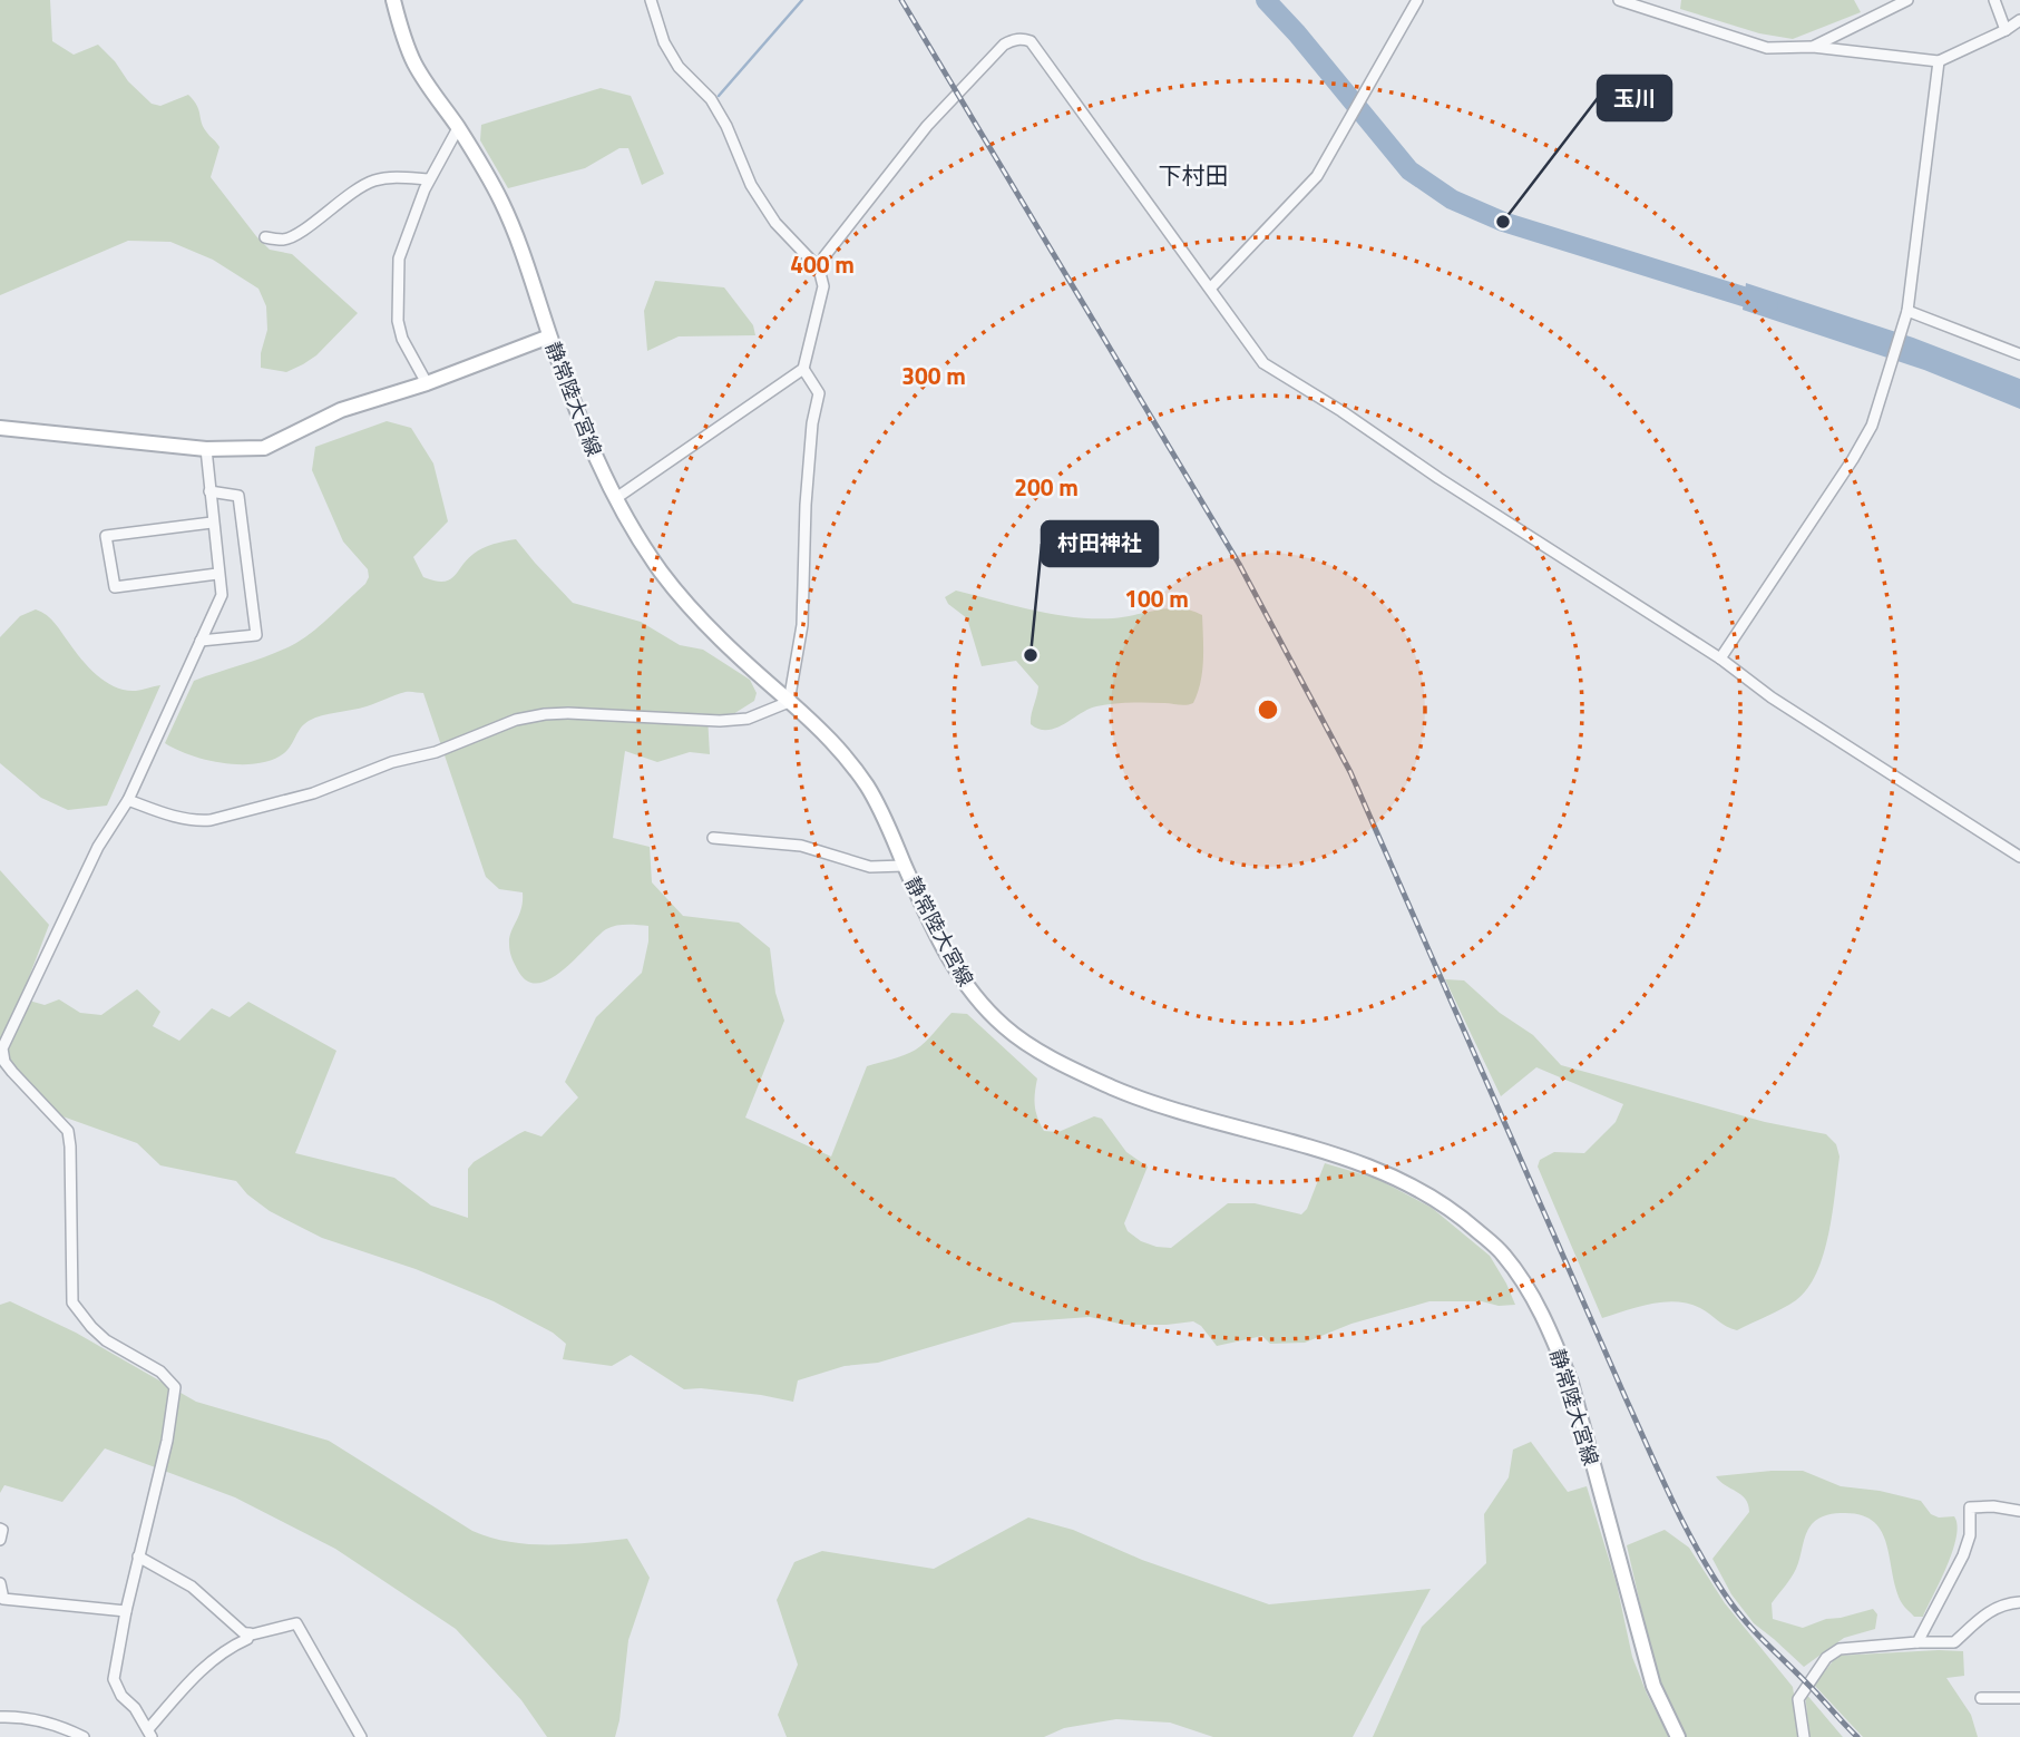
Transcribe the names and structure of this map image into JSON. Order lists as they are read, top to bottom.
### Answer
{
  "streets": {
    "main road": ["静常陸大宮線"]
  },
  "districts": ["下村田"],
  "places": ["玉川", "村田神社"],
  "rings": [
    "400 m",
    "300 m",
    "200 m",
    "100 m"
  ]
}
